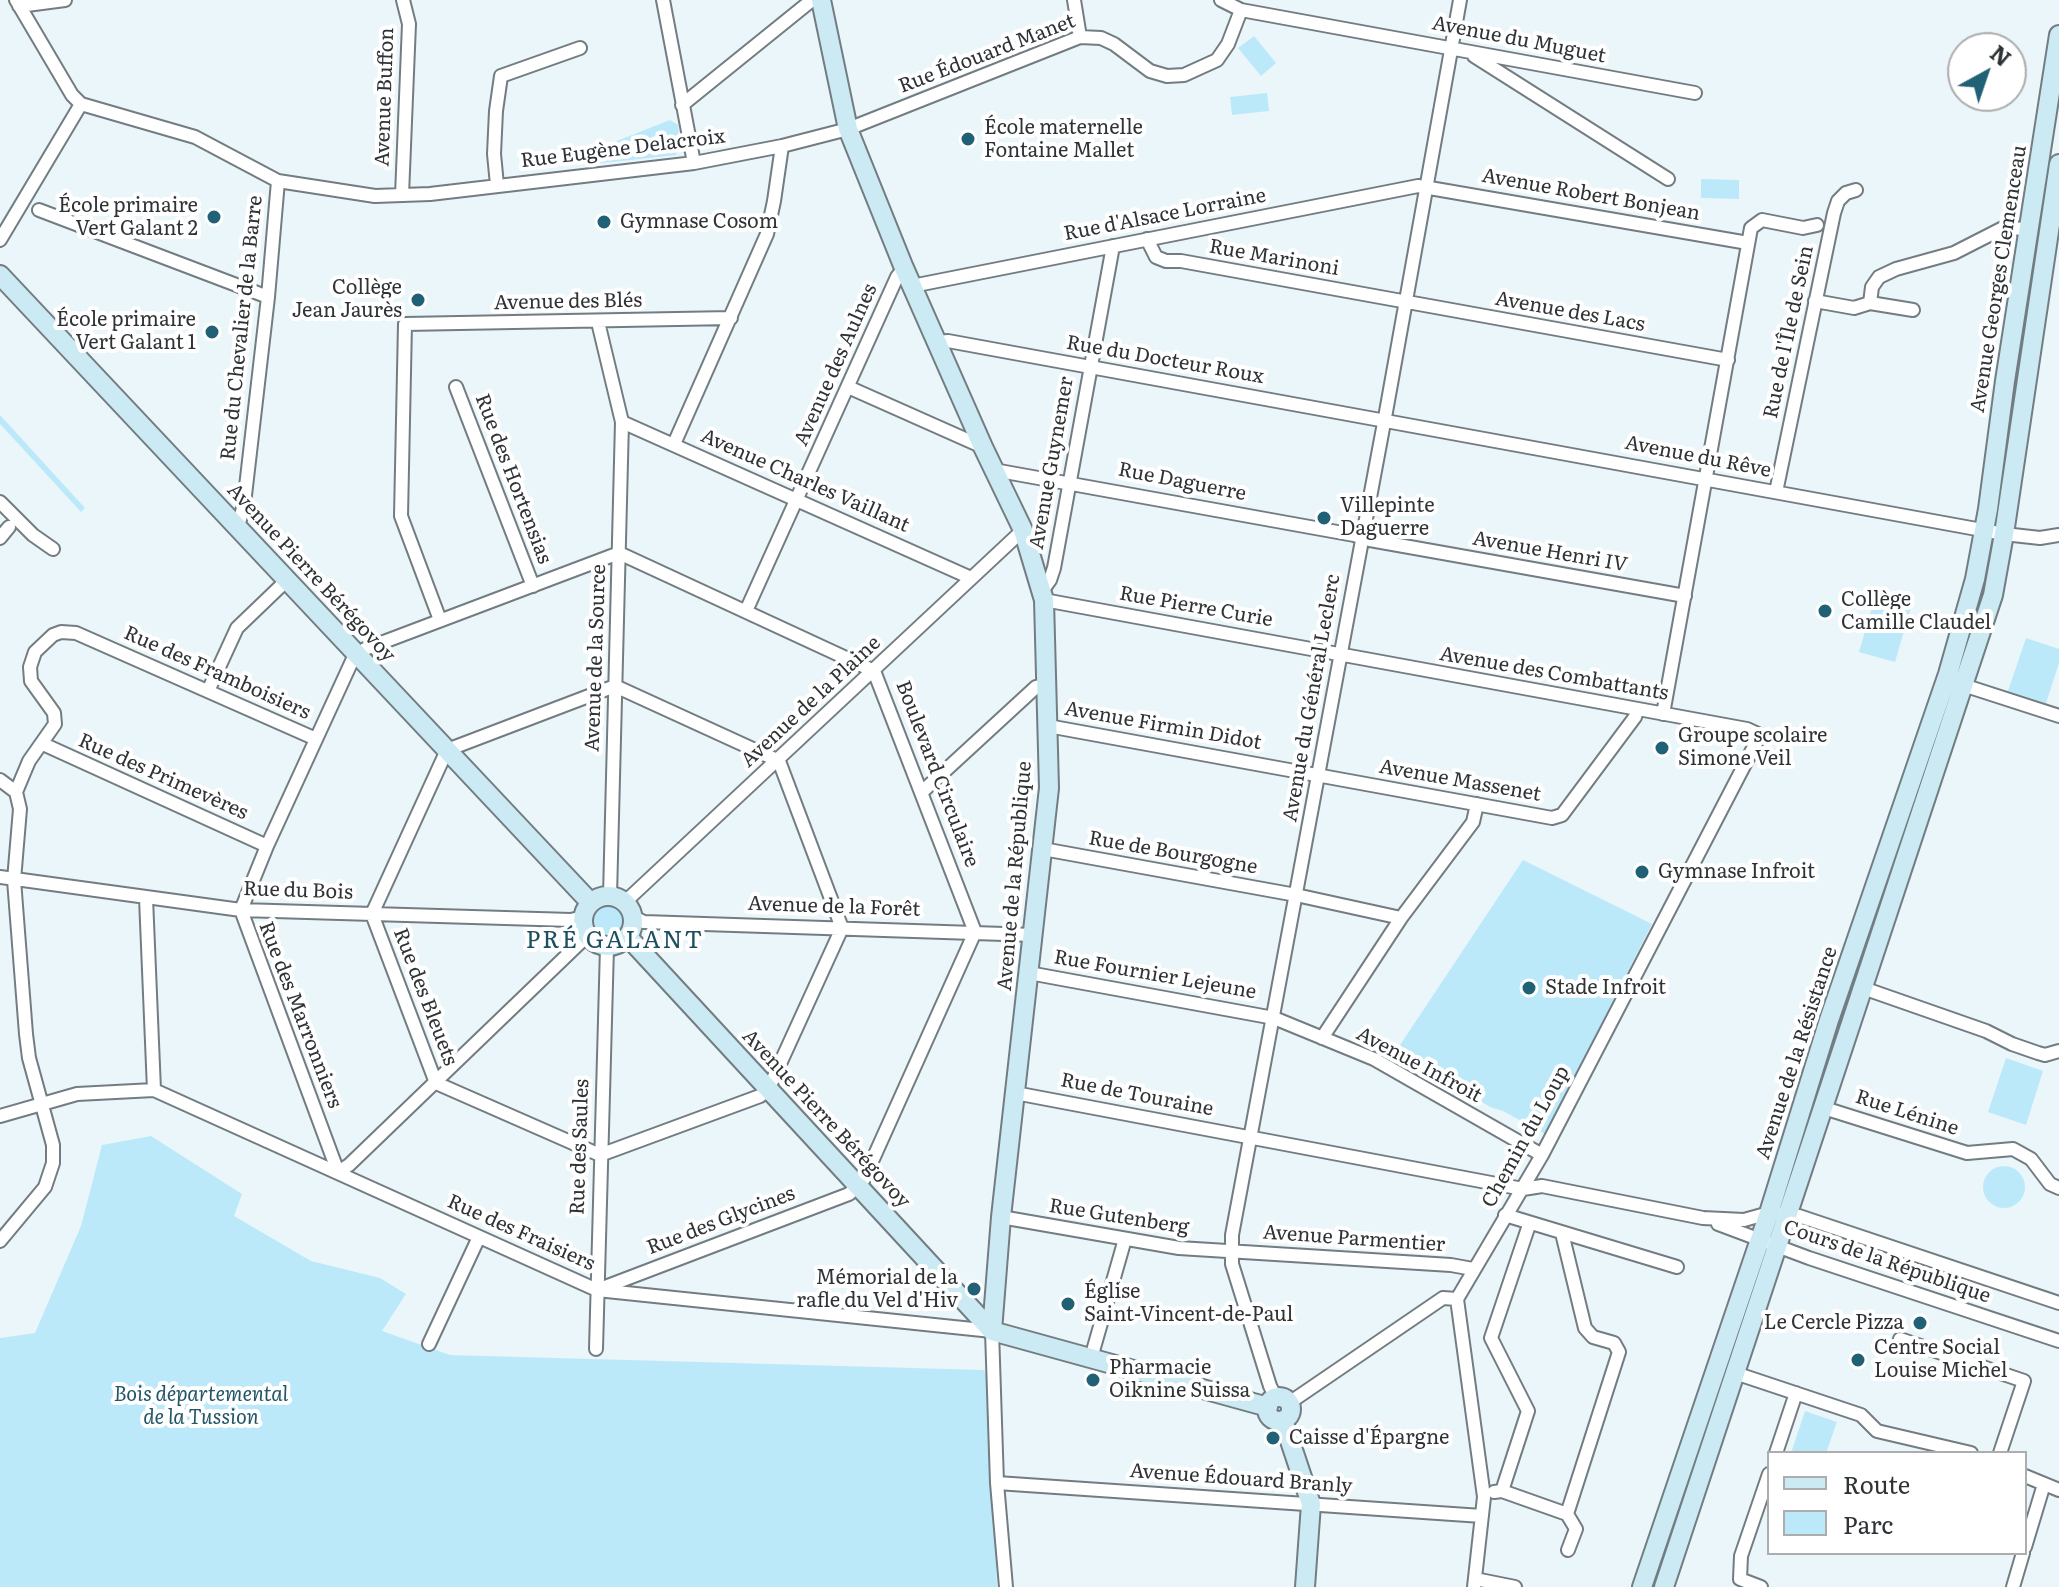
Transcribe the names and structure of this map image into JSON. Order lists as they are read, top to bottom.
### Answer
{
  "streets": {
    "street": [
      "Avenue du Muguet",
      "Rue Édouard Manet",
      "Avenue Buffon",
      "Rue Eugène Delacroix",
      "Avenue Robert Bonjean",
      "Rue d'Alsace Lorraine",
      "Rue Marinoni",
      "Avenue Georges Clemenceau",
      "Avenue des Blés",
      "Avenue des Lacs",
      "Rue du Chevalier de la Barre",
      "Rue de l'Île de Sein",
      "Rue du Docteur Roux",
      "Avenue des Aulnes",
      "Avenue du Rêve",
      "Avenue Guynemer",
      "Rue des Hortensias",
      "Avenue Charles Vaillant",
      "Rue Daguerre",
      "Avenue Henri IV",
      "Avenue Pierre Bérégovoy",
      "Rue Pierre Curie",
      "Avenue de la Source",
      "Rue des Framboisiers",
      "Avenue des Combattants",
      "Avenue du Général Leclerc",
      "Avenue de la Plaine",
      "Avenue Firmin Didot",
      "Boulevard Circulaire",
      "Rue des Primevères",
      "Avenue Massenet",
      "Rue de Bourgogne",
      "Avenue de la République",
      "Rue du Bois",
      "Avenue de la Forêt",
      "Rue Fournier Lejeune",
      "Rue des Bleuets",
      "Rue des Marronniers",
      "Avenue de la Résistance",
      "Avenue Infroit",
      "Rue de Touraine",
      "Rue Lénine",
      "Chemin du Loup",
      "Rue des Saules",
      "Rue Gutenberg",
      "Rue des Glycines",
      "Rue des Fraisiers",
      "Avenue Parmentier",
      "Cours de la République",
      "Avenue Édouard Branly"
    ]
  },
  "crossings": [
    ["Avenue du Muguet", "Rue Édouard Manet"],
    ["Avenue du Muguet", "Avenue du Général Leclerc"],
    ["Rue Édouard Manet", "Rue Eugène Delacroix"],
    ["Rue Édouard Manet", "Avenue de la République"],
    ["Avenue Buffon", "Rue Eugène Delacroix"],
    ["Rue Eugène Delacroix", "Rue du Chevalier de la Barre"],
    ["Rue Eugène Delacroix", "Avenue de la République"],
    ["Avenue Robert Bonjean", "Rue d'Alsace Lorraine"],
    ["Avenue Robert Bonjean", "Avenue du Général Leclerc"],
    ["Rue d'Alsace Lorraine", "Rue Marinoni"],
    ["Rue d'Alsace Lorraine", "Avenue Guynemer"],
    ["Rue d'Alsace Lorraine", "Avenue du Général Leclerc"],
    ["Rue d'Alsace Lorraine", "Avenue de la République"],
    ["Rue Marinoni", "Avenue des Lacs"],
    ["Rue Marinoni", "Avenue du Général Leclerc"],
    ["Avenue Georges Clemenceau", "Avenue du Rêve"],
    ["Avenue Georges Clemenceau", "Avenue de la Résistance"],
    ["Avenue des Blés", "Avenue de la Source"],
    ["Avenue des Lacs", "Avenue du Général Leclerc"],
    ["Rue du Chevalier de la Barre", "Avenue Pierre Bérégovoy"],
    ["Rue de l'Île de Sein", "Avenue du Rêve"],
    ["Rue du Docteur Roux", "Avenue du Rêve"],
    ["Rue du Docteur Roux", "Avenue Guynemer"],
    ["Rue du Docteur Roux", "Avenue du Général Leclerc"],
    ["Rue du Docteur Roux", "Avenue de la République"],
    ["Avenue des Aulnes", "Avenue Charles Vaillant"],
    ["Avenue des Aulnes", "Boulevard Circulaire"],
    ["Avenue des Aulnes", "Avenue de la République"],
    ["Avenue du Rêve", "Avenue du Général Leclerc"],
    ["Avenue du Rêve", "Avenue de la Résistance"],
    ["Avenue Guynemer", "Rue Daguerre"],
    ["Avenue Guynemer", "Rue Pierre Curie"],
    ["Avenue Guynemer", "Avenue de la République"],
    ["Avenue Charles Vaillant", "Avenue de la Source"],
    ["Avenue Charles Vaillant", "Avenue de la Plaine"],
    ["Rue Daguerre", "Avenue Henri IV"],
    ["Rue Daguerre", "Avenue du Général Leclerc"],
    ["Rue Daguerre", "Avenue de la République"],
    ["Avenue Henri IV", "Avenue du Général Leclerc"],
    ["Avenue Pierre Bérégovoy", "Avenue de la Source"],
    ["Avenue Pierre Bérégovoy", "Avenue de la Plaine"],
    ["Avenue Pierre Bérégovoy", "Avenue de la République"],
    ["Avenue Pierre Bérégovoy", "Rue du Bois"],
    ["Avenue Pierre Bérégovoy", "Avenue de la Forêt"],
    ["Avenue Pierre Bérégovoy", "Rue des Bleuets"],
    ["Avenue Pierre Bérégovoy", "Rue des Marronniers"],
    ["Avenue Pierre Bérégovoy", "Rue des Saules"],
    ["Avenue Pierre Bérégovoy", "Rue des Glycines"],
    ["Avenue Pierre Bérégovoy", "Rue des Fraisiers"],
    ["Rue Pierre Curie", "Avenue des Combattants"],
    ["Rue Pierre Curie", "Avenue du Général Leclerc"],
    ["Rue Pierre Curie", "Avenue de la République"],
    ["Avenue de la Source", "Avenue de la Plaine"],
    ["Avenue de la Source", "Boulevard Circulaire"],
    ["Avenue de la Source", "Rue du Bois"],
    ["Avenue de la Source", "Avenue de la Forêt"],
    ["Avenue de la Source", "Rue des Saules"],
    ["Rue des Framboisiers", "Rue des Primevères"],
    ["Rue des Framboisiers", "Rue des Marronniers"],
    ["Avenue des Combattants", "Avenue du Général Leclerc"],
    ["Avenue des Combattants", "Avenue Massenet"],
    ["Avenue des Combattants", "Chemin du Loup"],
    ["Avenue du Général Leclerc", "Avenue Firmin Didot"],
    ["Avenue du Général Leclerc", "Avenue Massenet"],
    ["Avenue du Général Leclerc", "Rue de Bourgogne"],
    ["Avenue du Général Leclerc", "Rue Fournier Lejeune"],
    ["Avenue du Général Leclerc", "Avenue Infroit"],
    ["Avenue du Général Leclerc", "Rue de Touraine"],
    ["Avenue du Général Leclerc", "Rue Gutenberg"],
    ["Avenue du Général Leclerc", "Avenue Parmentier"],
    ["Avenue de la Plaine", "Boulevard Circulaire"],
    ["Avenue de la Plaine", "Avenue de la République"],
    ["Avenue de la Plaine", "Rue du Bois"],
    ["Avenue de la Plaine", "Avenue de la Forêt"],
    ["Avenue de la Plaine", "Rue des Saules"],
    ["Avenue Firmin Didot", "Avenue Massenet"],
    ["Avenue Firmin Didot", "Avenue de la République"],
    ["Boulevard Circulaire", "Avenue de la Forêt"],
    ["Rue des Primevères", "Rue des Marronniers"],
    ["Rue de Bourgogne", "Avenue de la République"],
    ["Avenue de la République", "Avenue de la Forêt"],
    ["Avenue de la République", "Rue Fournier Lejeune"],
    ["Avenue de la République", "Rue de Touraine"],
    ["Avenue de la République", "Rue Gutenberg"],
    ["Avenue de la République", "Rue des Fraisiers"],
    ["Rue du Bois", "Avenue de la Forêt"],
    ["Rue du Bois", "Rue des Bleuets"],
    ["Rue du Bois", "Rue des Marronniers"],
    ["Rue du Bois", "Rue des Saules"],
    ["Avenue de la Forêt", "Rue des Saules"],
    ["Rue Fournier Lejeune", "Avenue Infroit"],
    ["Rue des Marronniers", "Rue des Fraisiers"],
    ["Avenue de la Résistance", "Rue Lénine"],
    ["Avenue de la Résistance", "Cours de la République"],
    ["Avenue Infroit", "Chemin du Loup"],
    ["Rue de Touraine", "Chemin du Loup"],
    ["Rue de Touraine", "Cours de la République"],
    ["Chemin du Loup", "Avenue Parmentier"],
    ["Chemin du Loup", "Cours de la République"],
    ["Rue des Saules", "Rue des Glycines"],
    ["Rue des Saules", "Rue des Fraisiers"],
    ["Rue Gutenberg", "Avenue Parmentier"],
    ["Rue des Glycines", "Rue des Fraisiers"]
  ],
  "districts": ["PRÉ GALANT"],
  "parks": ["Bois départemental de la Tussion"],
  "places": [
    "École maternelle Fontaine Mallet",
    "École primaire Vert Galant 2",
    "Gymnase Cosom",
    "Collège Jean Jaurès",
    "École primaire Vert Galant 1",
    "Villepinte Daguerre",
    "Collège Camille Claudel",
    "Groupe scolaire Simone Veil",
    "Gymnase Infroit",
    "Stade Infroit",
    "Mémorial de la rafle du Vel d'Hiv",
    "Église Saint-Vincent-de-Paul",
    "Le Cercle Pizza",
    "Centre Social Louise Michel",
    "Pharmacie Oiknine Suissa",
    "Caisse d'Épargne"
  ],
  "legend": ["Route", "Parc"],
  "north": "top right"
}
